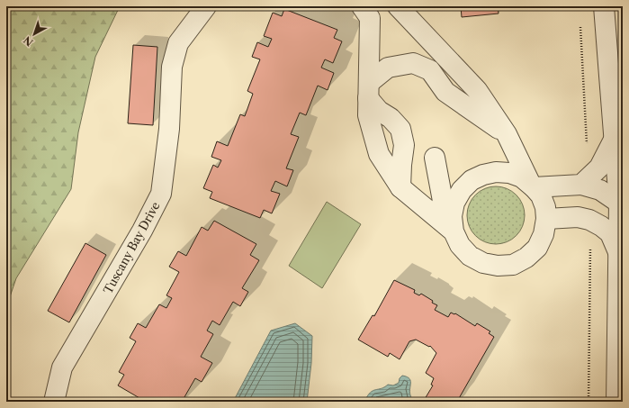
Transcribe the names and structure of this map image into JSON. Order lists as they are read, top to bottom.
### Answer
{
  "streets": {
    "street": ["Tuscany Bay Drive"]
  },
  "north": "bottom left"
}
